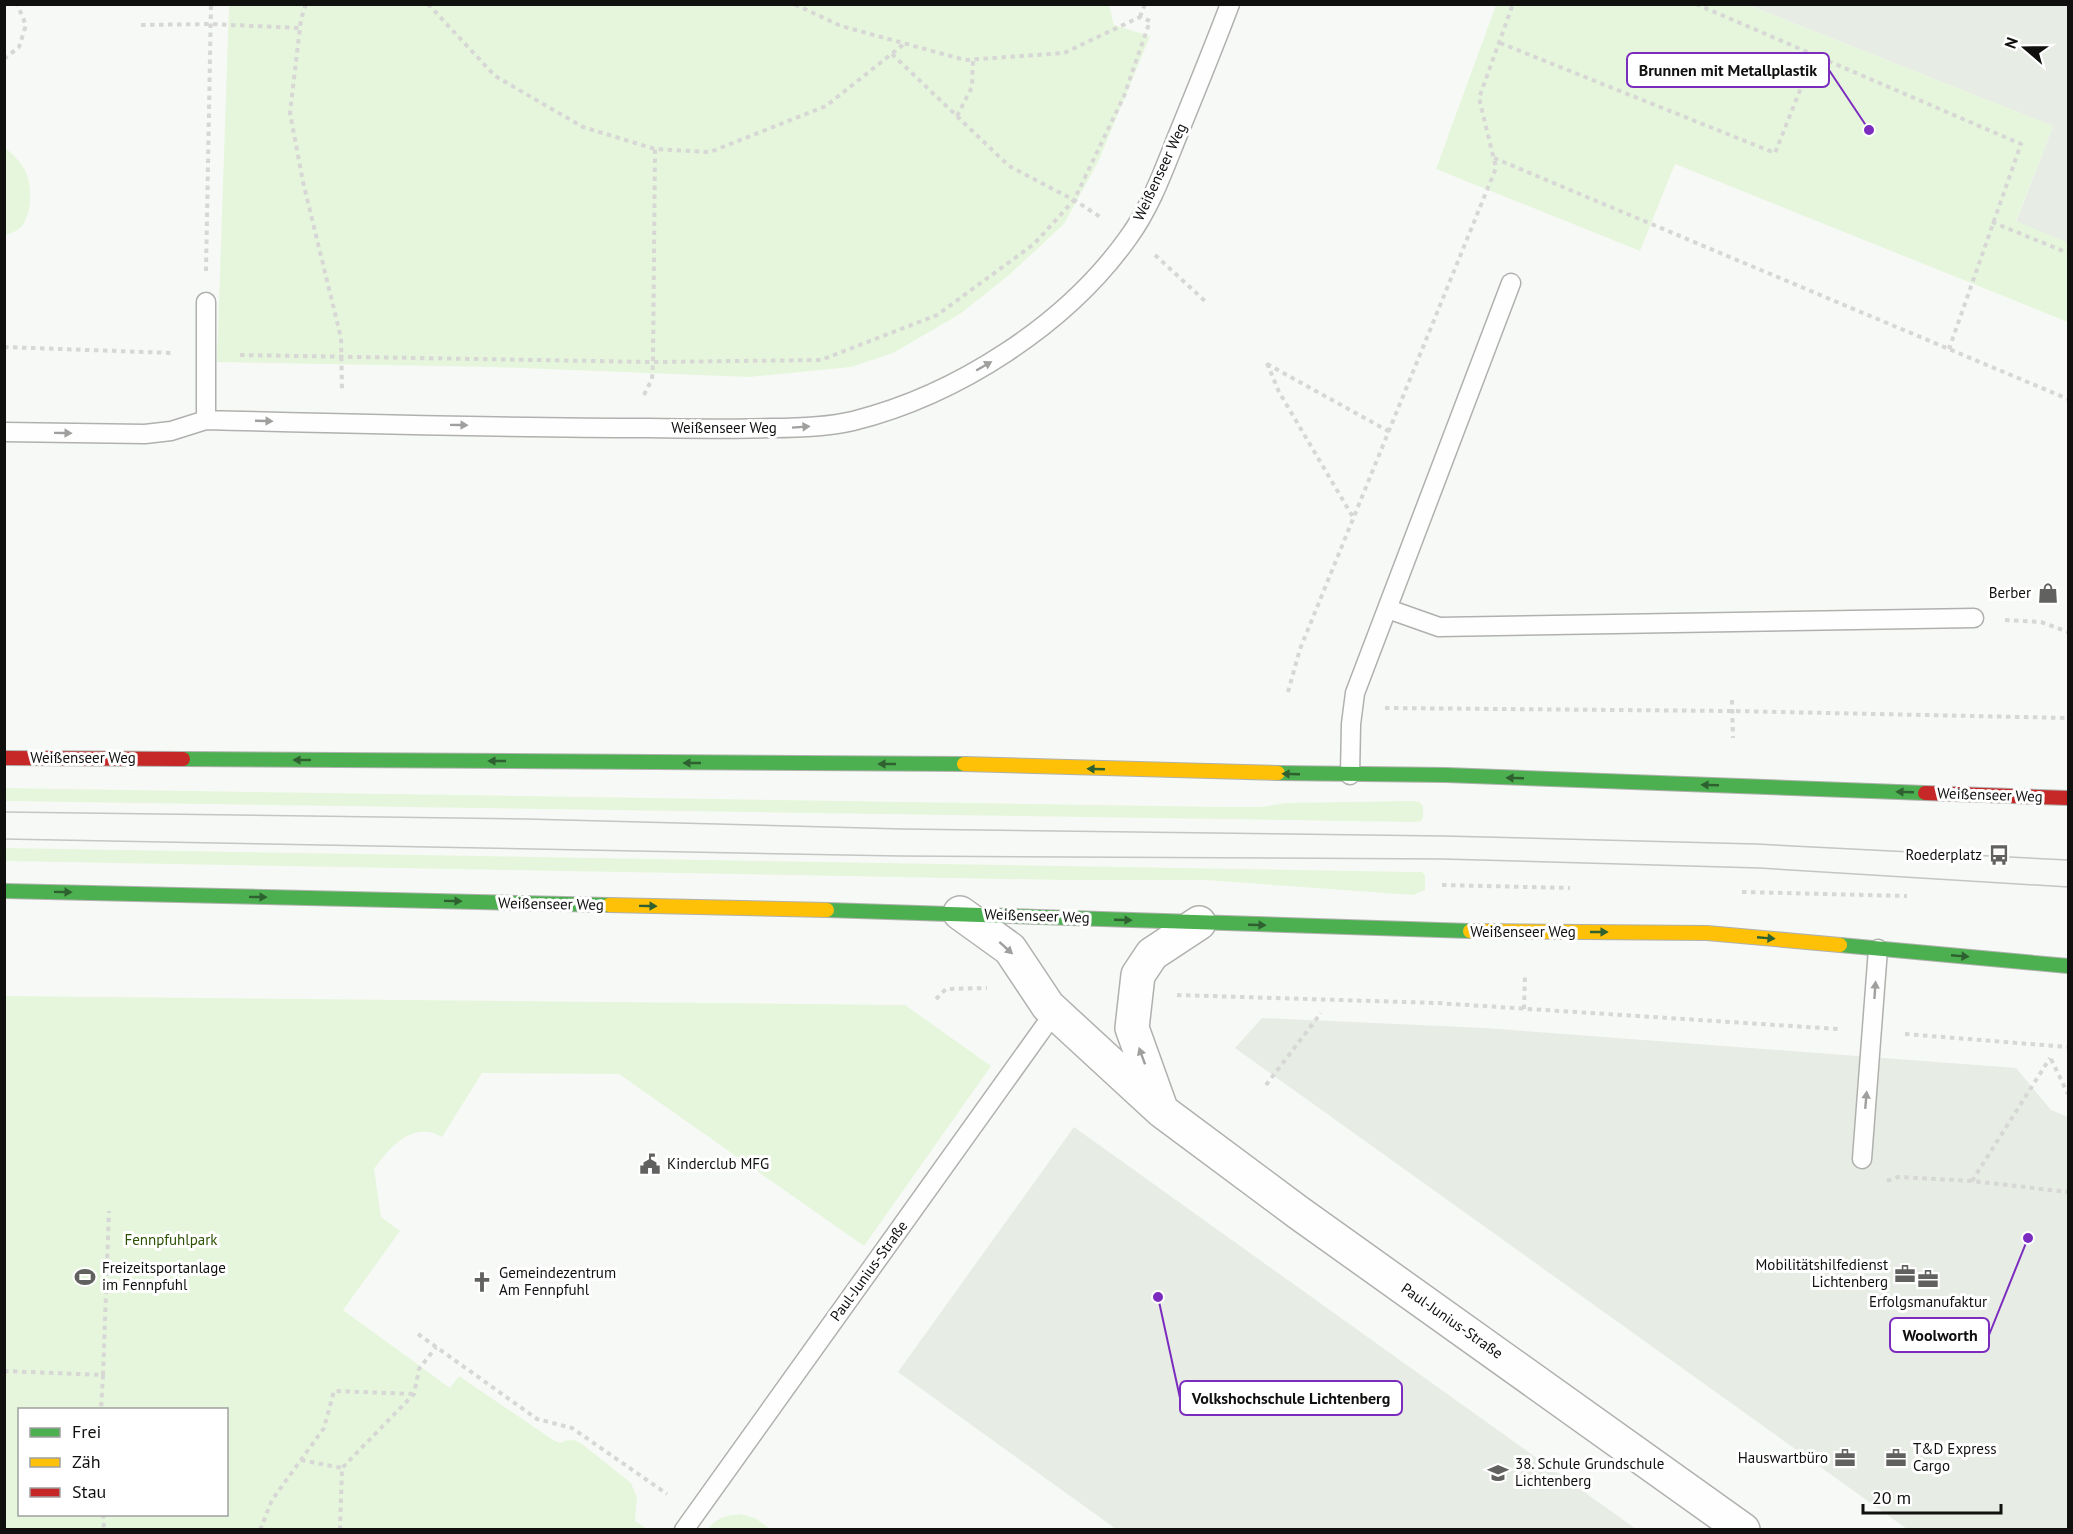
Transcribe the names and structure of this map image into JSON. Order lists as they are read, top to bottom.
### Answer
{
  "streets": {
    "main road": ["Weißenseer Weg"],
    "street": ["Paul-Junius-Straße"]
  },
  "crossings": [
    ["Weißenseer Weg", "Paul-Junius-Straße"]
  ],
  "parks": ["Fennpfuhlpark"],
  "places": {
    "other": ["Brunnen mit Metallplastik", "Woolworth", "Volkshochschule Lichtenberg"],
    "shop": ["Berber"],
    "bus stop": ["Roederplatz"],
    "public building": ["Kinderclub MFG"],
    "office": [
      "Mobilitätshilfedienst Lichtenberg",
      "Erfolgsmanufaktur",
      "Hauswartbüro",
      "T&D Express Cargo"
    ],
    "sports": ["Freizeitsportanlage im Fennpfuhl"],
    "church": ["Gemeindezentrum Am Fennpfuhl"],
    "school or university": ["38. Schule Grundschule Lichtenberg"]
  },
  "legend": ["Frei", "Zäh", "Stau"],
  "scale_bar": "20 m",
  "north": "left"
}
